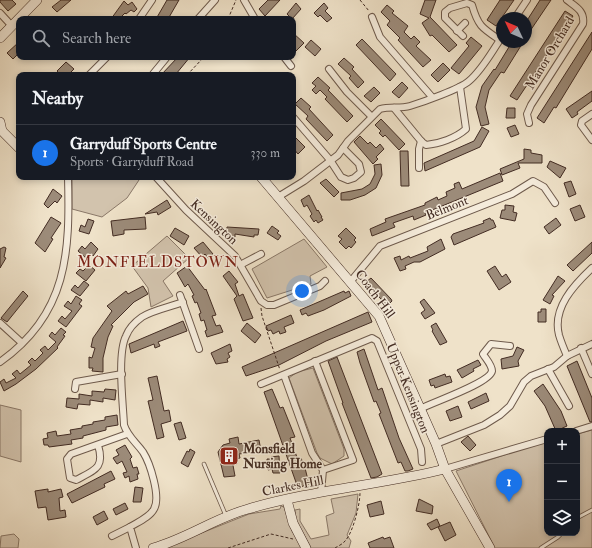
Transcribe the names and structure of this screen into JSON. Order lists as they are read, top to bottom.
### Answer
{
  "streets": {
    "street": [
      "Manor Orchard",
      "Belmont",
      "Kensington",
      "Coach Hill",
      "Upper Kensington",
      "Clarkes Hill"
    ]
  },
  "crossings": [
    ["Belmont", "Coach Hill"],
    ["Coach Hill", "Clarkes Hill"]
  ],
  "districts": ["MONFIELDSTOWN"],
  "places": {
    "building": ["Monsfield Nursing Home"]
  },
  "north": "top left",
  "page": {
    "search": "Search here",
    "heading": "Nearby",
    "list": [
      {
        "mark": "1",
        "name": "Garryduff Sports Centre",
        "note": "Sports · Garryduff Road",
        "value": "330 m"
      }
    ],
    "map_buttons": ["+", "−"],
    "pins": "1"
  }
}
